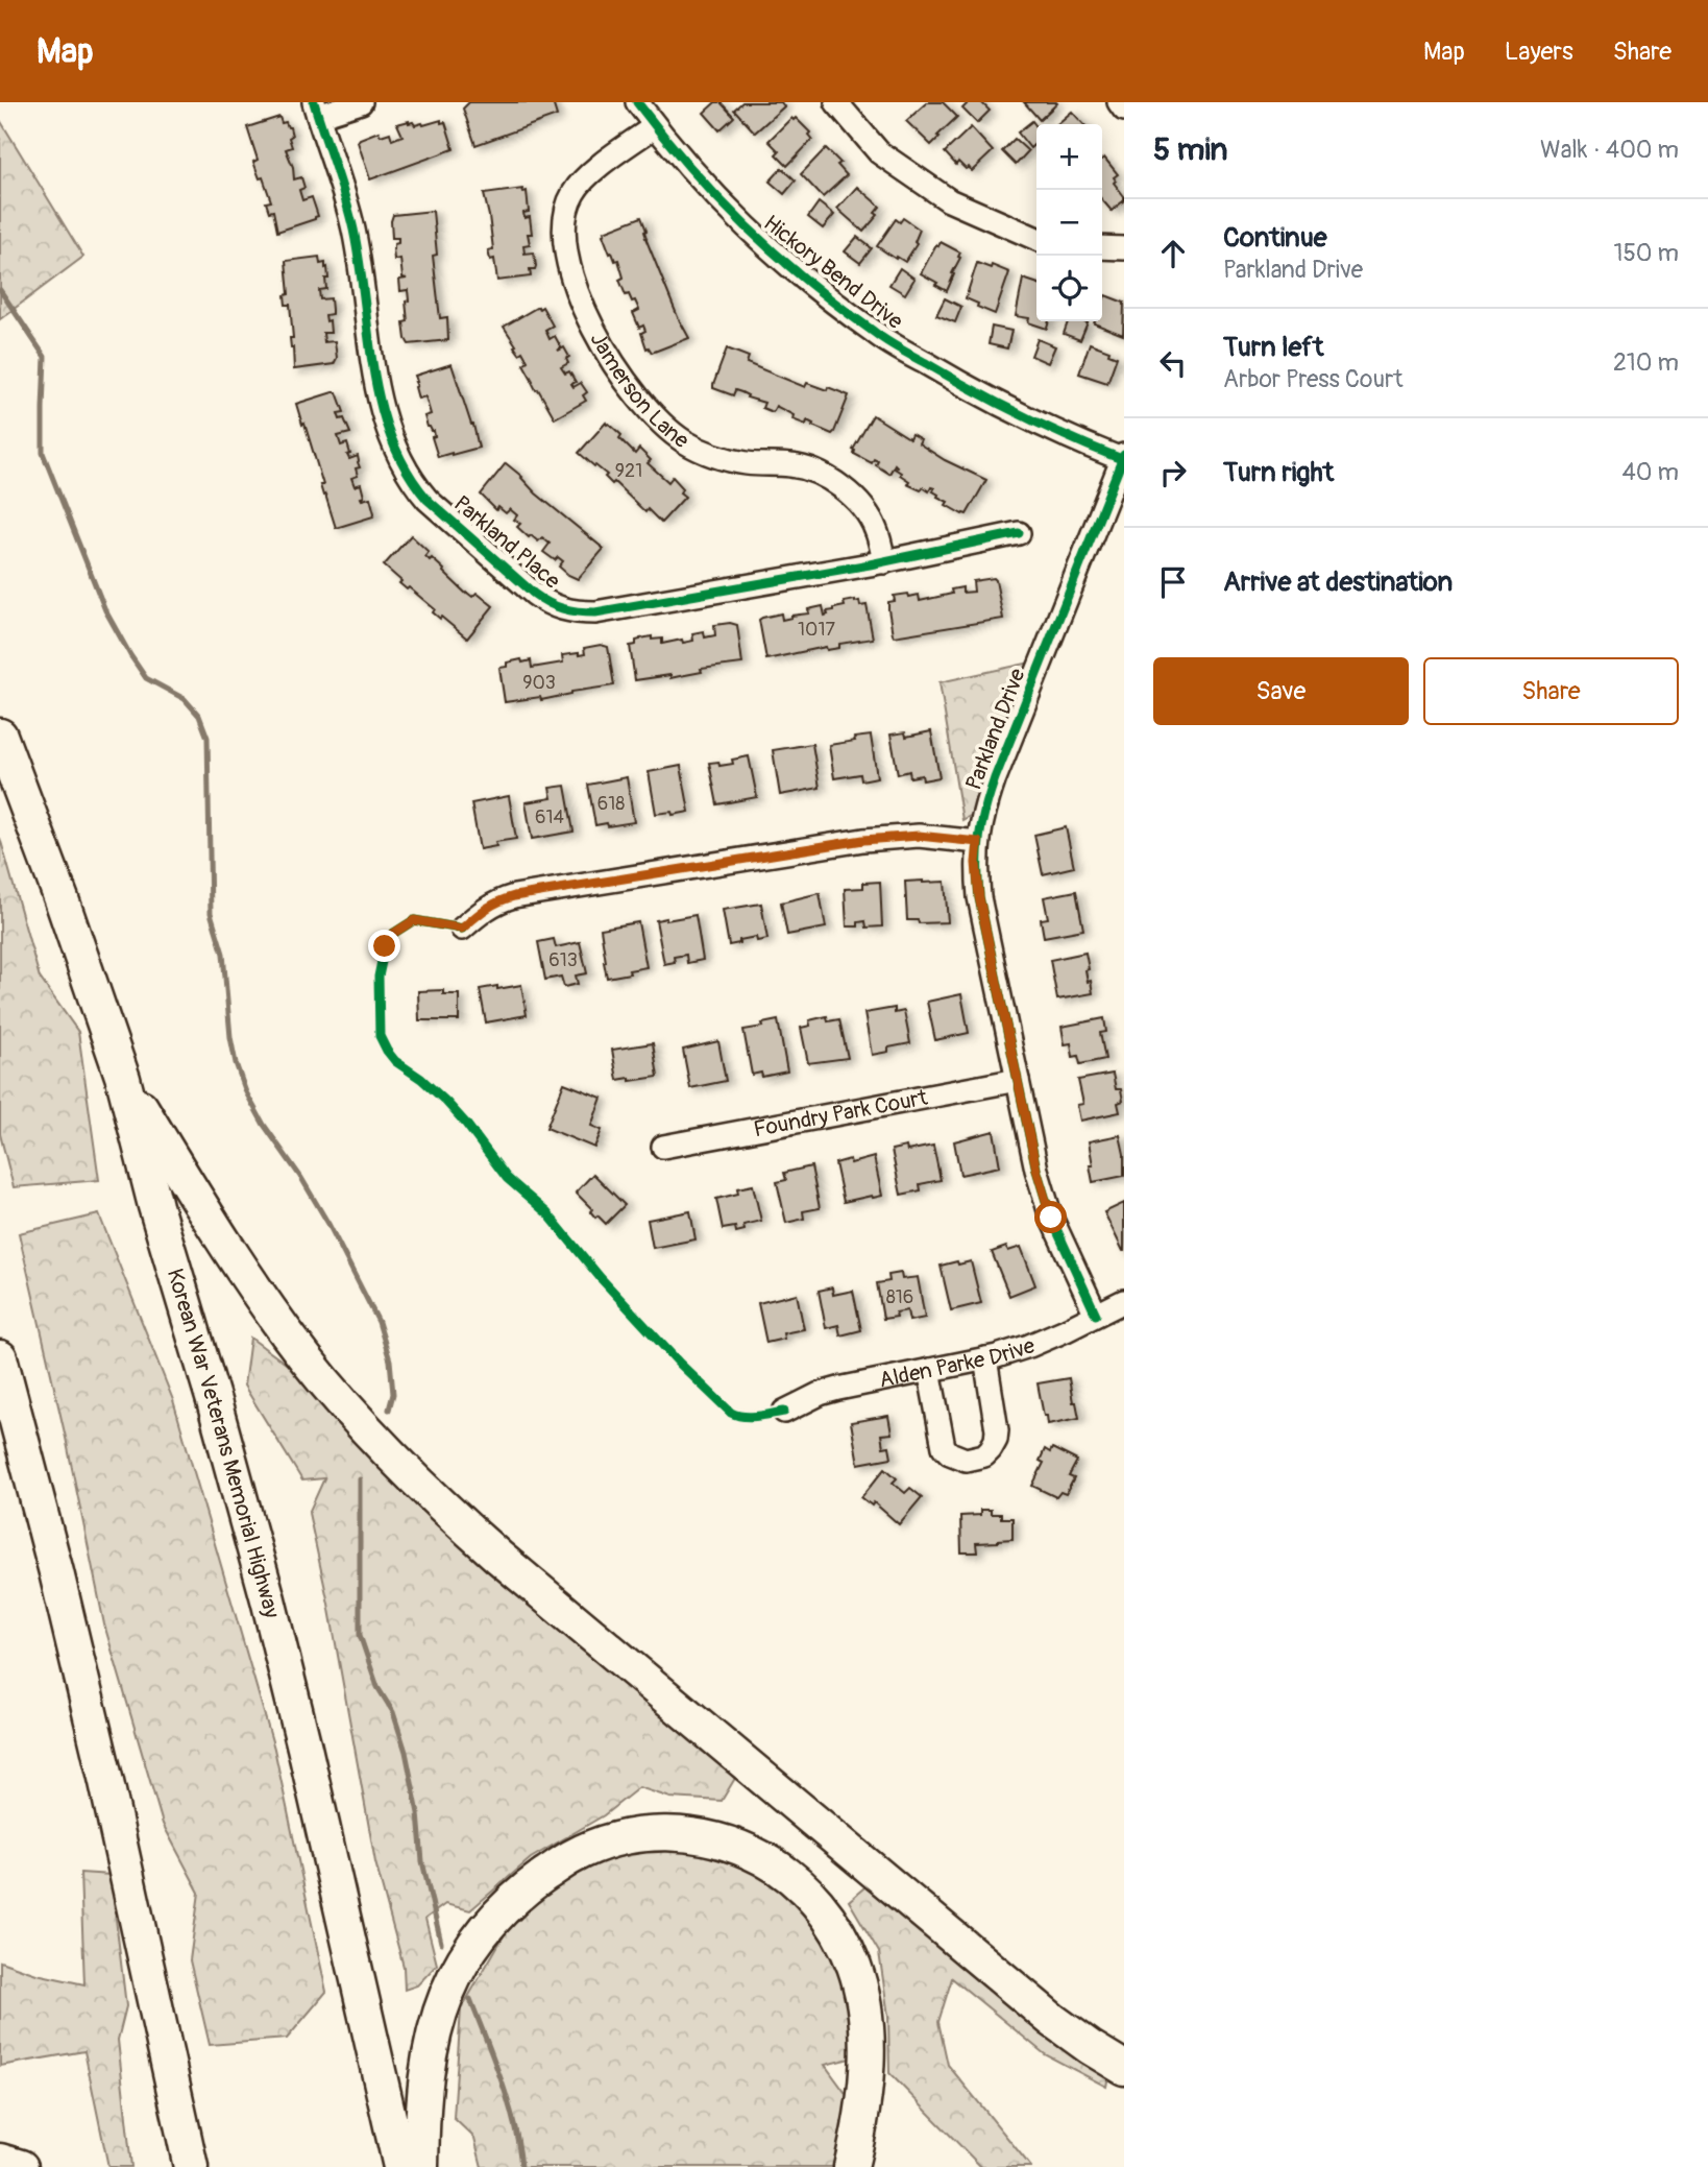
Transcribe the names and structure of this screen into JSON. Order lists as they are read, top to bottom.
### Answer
{
  "streets": {
    "highway": ["Korean War Veterans Memorial Highway"],
    "street": [
      "Hickory Bend Drive",
      "Jamerson Lane",
      "Parkland Place",
      "Parkland Drive",
      "Foundry Park Court",
      "Alden Parke Drive"
    ]
  },
  "crossings": [
    ["Hickory Bend Drive", "Jamerson Lane"],
    ["Hickory Bend Drive", "Parkland Drive"],
    ["Jamerson Lane", "Parkland Place"],
    ["Parkland Drive", "Foundry Park Court"],
    ["Parkland Drive", "Alden Parke Drive"]
  ],
  "house_numbers": [
    "921",
    "1017",
    "903",
    "618",
    "614",
    "613",
    "816"
  ],
  "page": {
    "header": "Map",
    "nav": ["Map", "Layers", "Share"],
    "heading": ["5 min", "Walk · 400 m"],
    "map_buttons": ["+", "−"],
    "list": [
      ["Continue", "Parkland Drive", "150 m"],
      ["Turn left", "Arbor Press Court", "210 m"],
      ["Turn right", "40 m"],
      "Arrive at destination"
    ],
    "buttons": ["Save", "Share"]
  }
}
